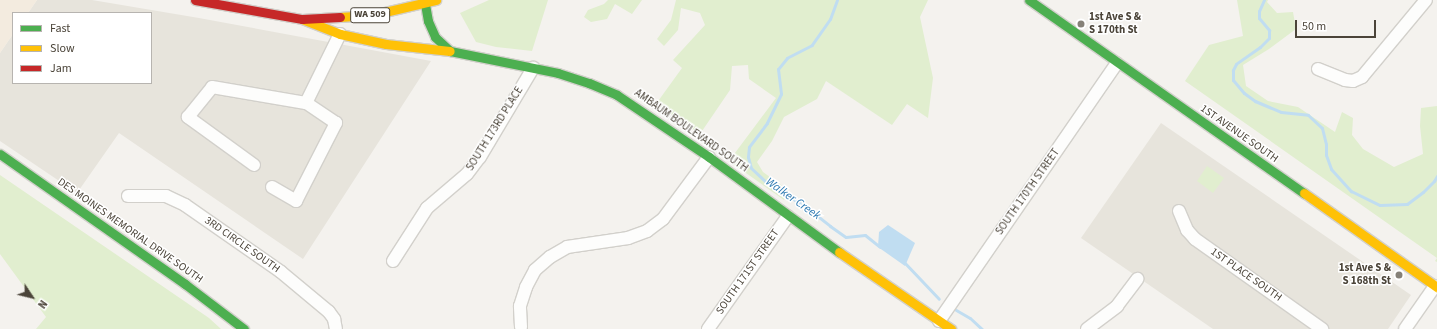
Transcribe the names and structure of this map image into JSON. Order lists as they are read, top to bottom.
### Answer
{
  "streets": {
    "main road": [
      "WA 509",
      "AMBAUM BOULEVARD SOUTH",
      "1ST AVENUE SOUTH",
      "DES MOINES MEMORIAL DRIVE SOUTH"
    ],
    "street": [
      "SOUTH 173RD PLACE",
      "SOUTH 170TH STREET",
      "3RD CIRCLE SOUTH",
      "SOUTH 171ST STREET",
      "1ST PLACE SOUTH"
    ]
  },
  "crossings": [
    ["WA 509", "AMBAUM BOULEVARD SOUTH"],
    ["SOUTH 173RD PLACE", "AMBAUM BOULEVARD SOUTH"],
    ["AMBAUM BOULEVARD SOUTH", "SOUTH 170TH STREET"],
    ["AMBAUM BOULEVARD SOUTH", "SOUTH 171ST STREET"],
    ["1ST AVENUE SOUTH", "SOUTH 170TH STREET"]
  ],
  "water": ["Walker Creek"],
  "places": ["1st Ave S & S 170th St", "1st Ave S & S 168th St"],
  "legend": ["Fast", "Slow", "Jam"],
  "scale_bar": "50 m",
  "north": "bottom right"
}
